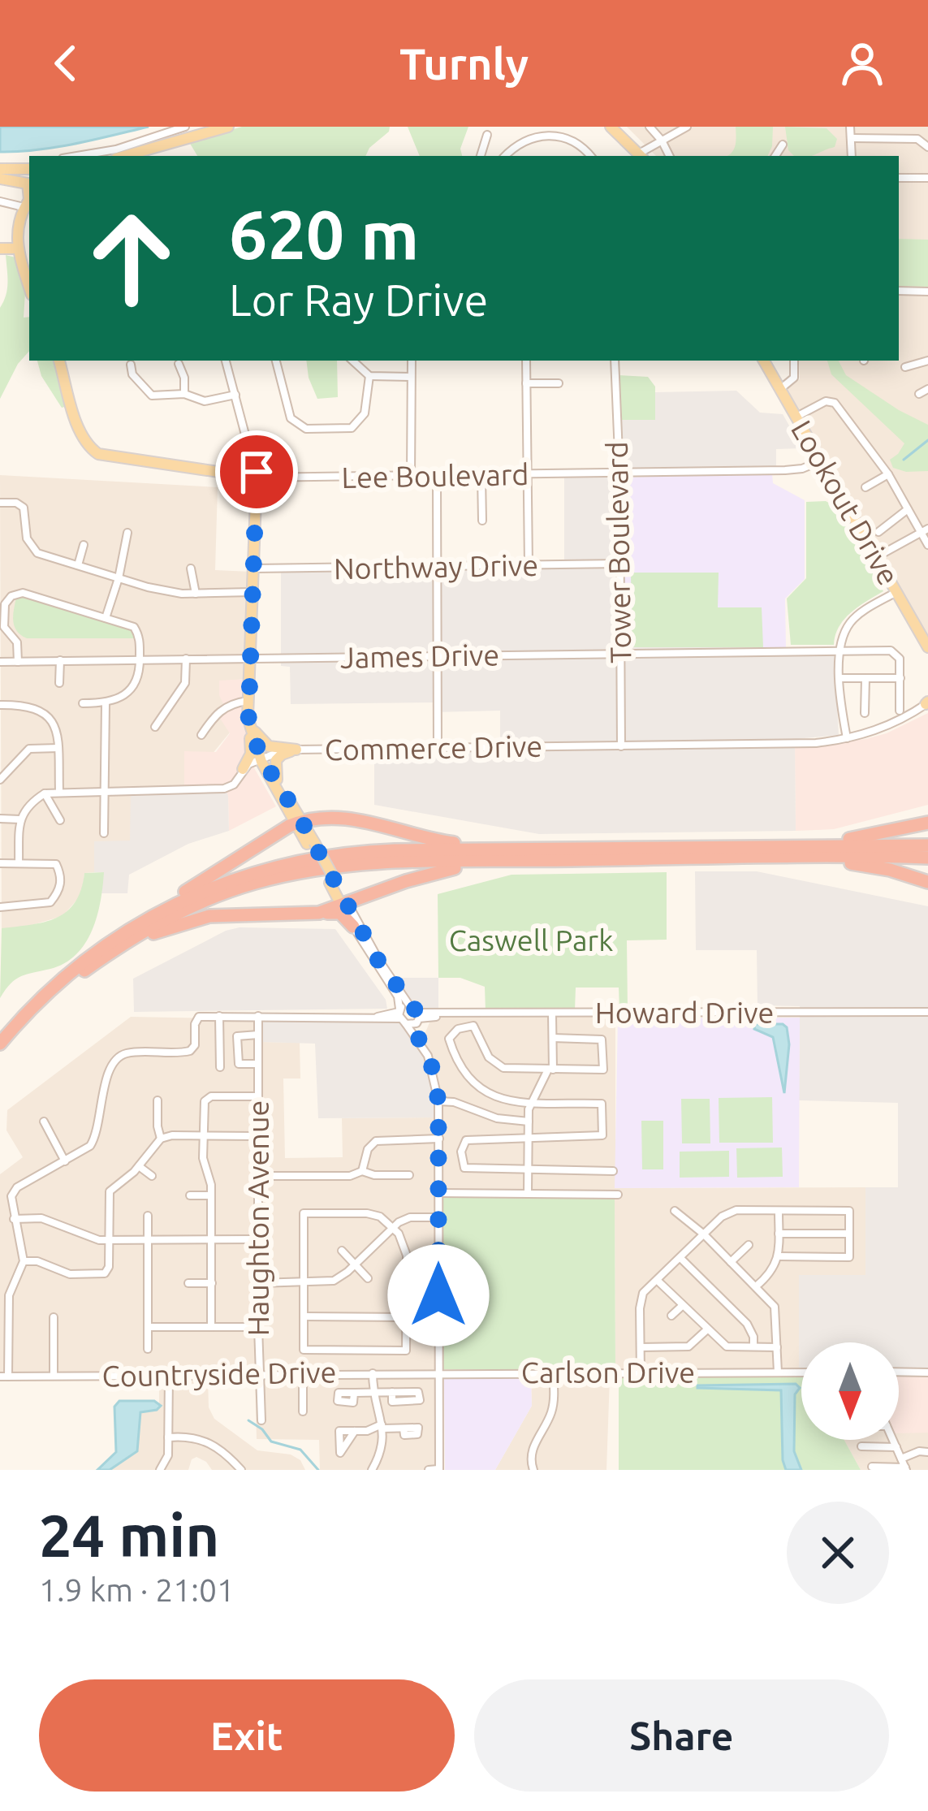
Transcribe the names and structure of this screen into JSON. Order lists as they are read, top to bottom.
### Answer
{
  "streets": {
    "main road": ["Lee Boulevard", "Lookout Drive"],
    "street": [
      "Tower Boulevard",
      "Northway Drive",
      "James Drive",
      "Commerce Drive",
      "Howard Drive",
      "Haughton Avenue",
      "Carlson Drive",
      "Countryside Drive"
    ]
  },
  "crossings": [
    ["Lee Boulevard", "Lookout Drive"],
    ["Lee Boulevard", "Tower Boulevard"],
    ["Tower Boulevard", "Northway Drive"],
    ["Tower Boulevard", "James Drive"],
    ["Tower Boulevard", "Commerce Drive"],
    ["Haughton Avenue", "Countryside Drive"],
    ["Carlson Drive", "Countryside Drive"]
  ],
  "parks": ["Caswell Park"],
  "north": "bottom",
  "page": {
    "header": "Turnly",
    "turn": ["620 m", "Lor Ray Drive"],
    "heading": ["24 min", "1.9 km · 21:01"],
    "buttons": ["Exit", "Share"]
  }
}
